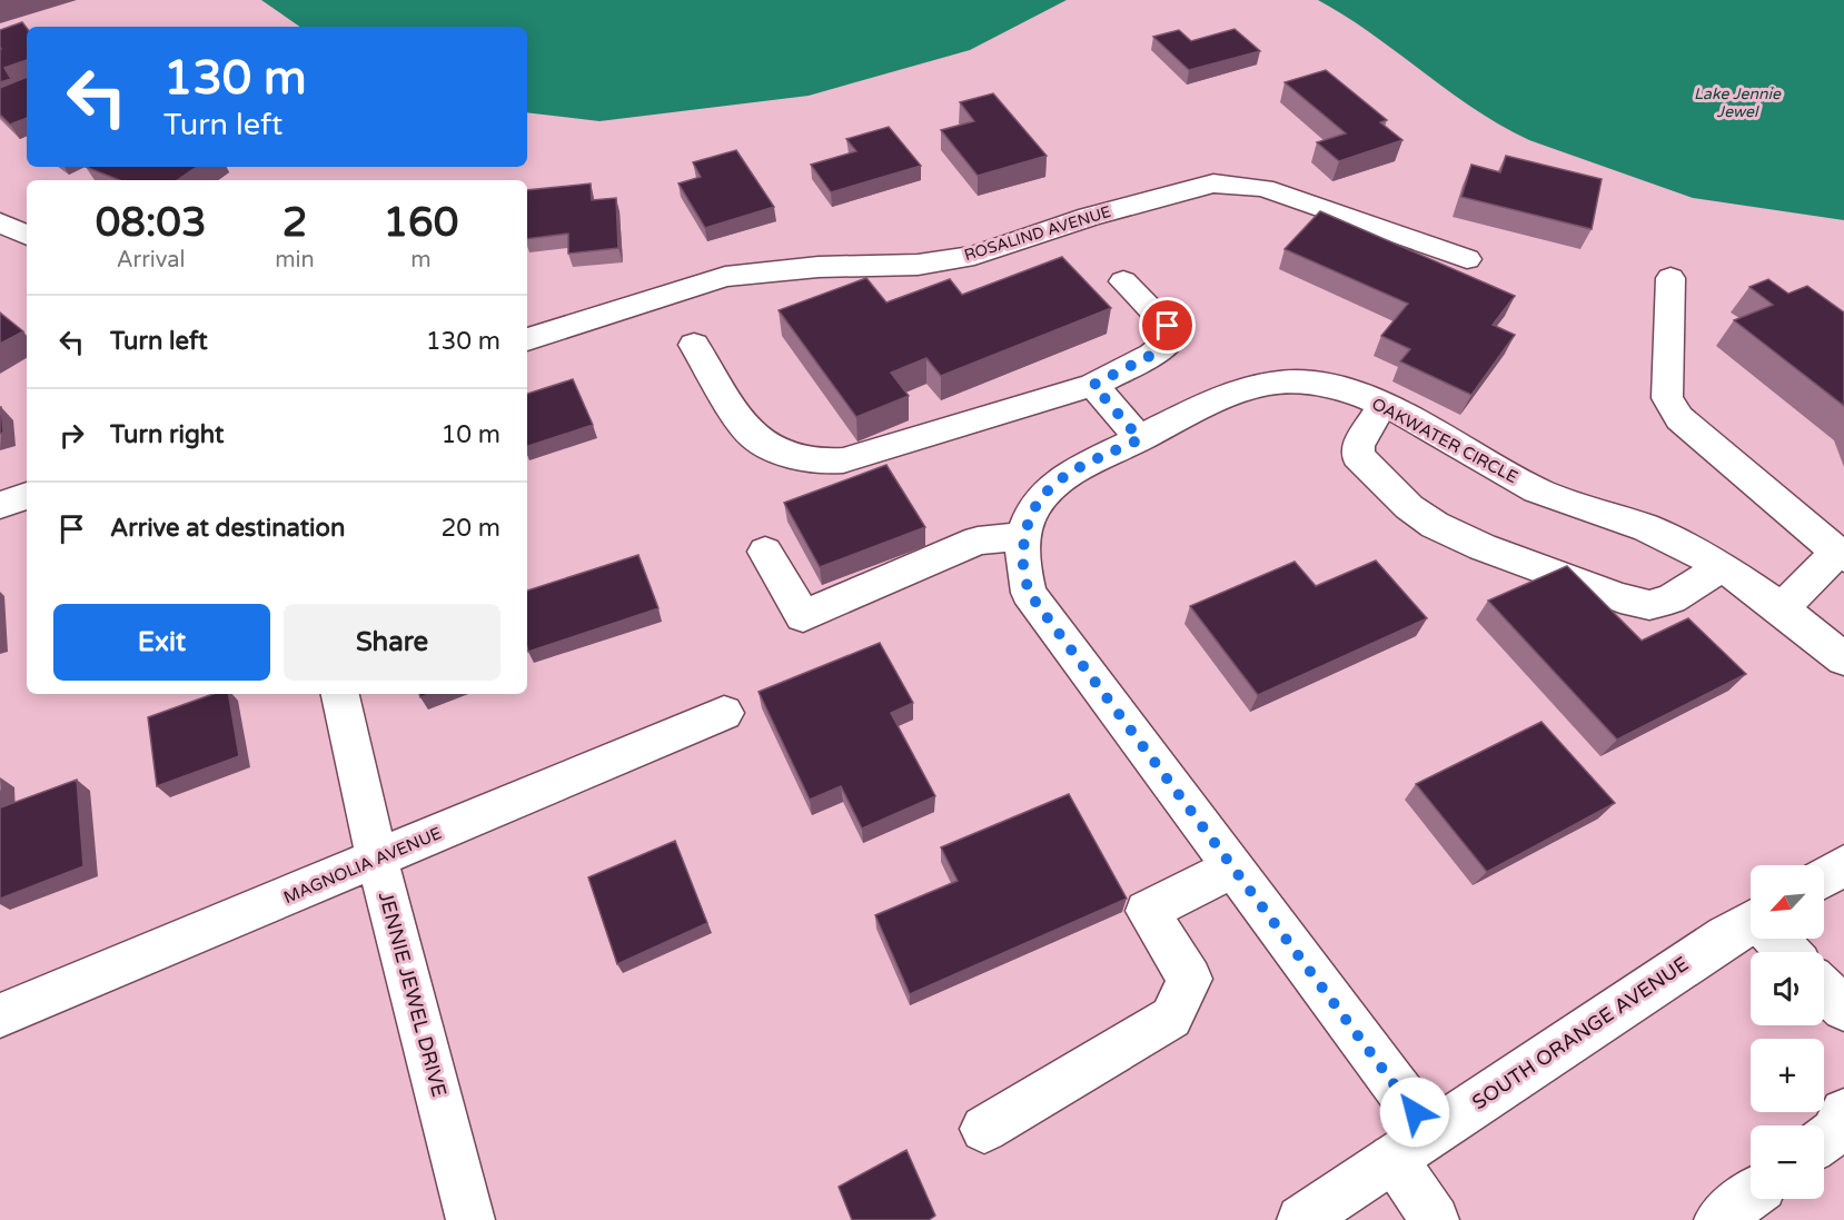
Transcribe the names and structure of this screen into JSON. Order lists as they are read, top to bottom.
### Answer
{
  "streets": {
    "street": [
      "ROSALIND AVENUE",
      "OAKWATER CIRCLE",
      "MAGNOLIA AVENUE",
      "JENNIE JEWEL DRIVE",
      "SOUTH ORANGE AVENUE"
    ]
  },
  "crossings": [
    ["OAKWATER CIRCLE", "SOUTH ORANGE AVENUE"],
    ["MAGNOLIA AVENUE", "JENNIE JEWEL DRIVE"]
  ],
  "water": ["Lake Jennie Jewel"],
  "north": "bottom left",
  "page": {
    "turn": ["130 m", "Turn left"],
    "eta": [
      "08:03",
      "Arrival",
      "2",
      "min",
      "160",
      "m"
    ],
    "list": [
      {
        "name": "Turn left",
        "value": "130 m"
      },
      {
        "name": "Turn right",
        "value": "10 m"
      },
      {
        "name": "Arrive at destination",
        "value": "20 m"
      }
    ],
    "buttons": ["Exit", "Share"],
    "map_buttons": ["+", "−"]
  }
}
